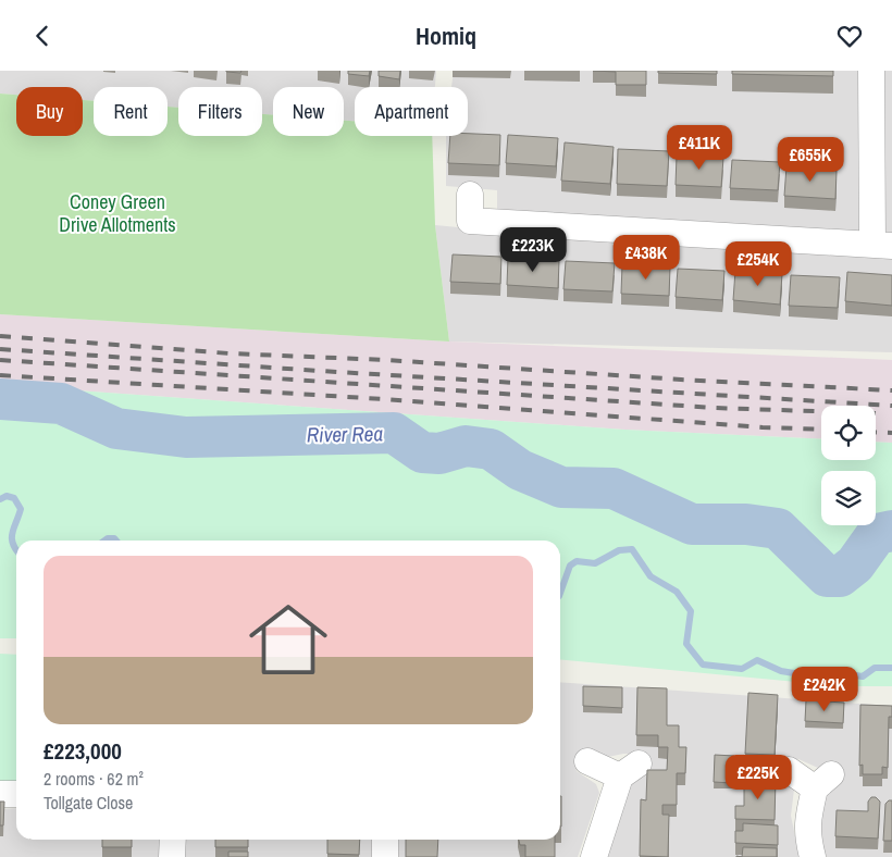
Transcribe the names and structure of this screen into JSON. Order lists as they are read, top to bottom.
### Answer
{
  "water": ["River Rea"],
  "parks": ["Coney Green Drive Allotments"],
  "page": {
    "header": "Homiq",
    "chip": [
      "Buy",
      "Rent",
      "Filters",
      "New",
      "Apartment"
    ],
    "price": [
      "£411K",
      "£655K",
      "£223K",
      "£438K",
      "£254K",
      "£242K",
      "£225K"
    ],
    "list": [
      {
        "name": "£223,000",
        "note": "2 rooms · 62 m² · Tollgate Close"
      }
    ]
  }
}
